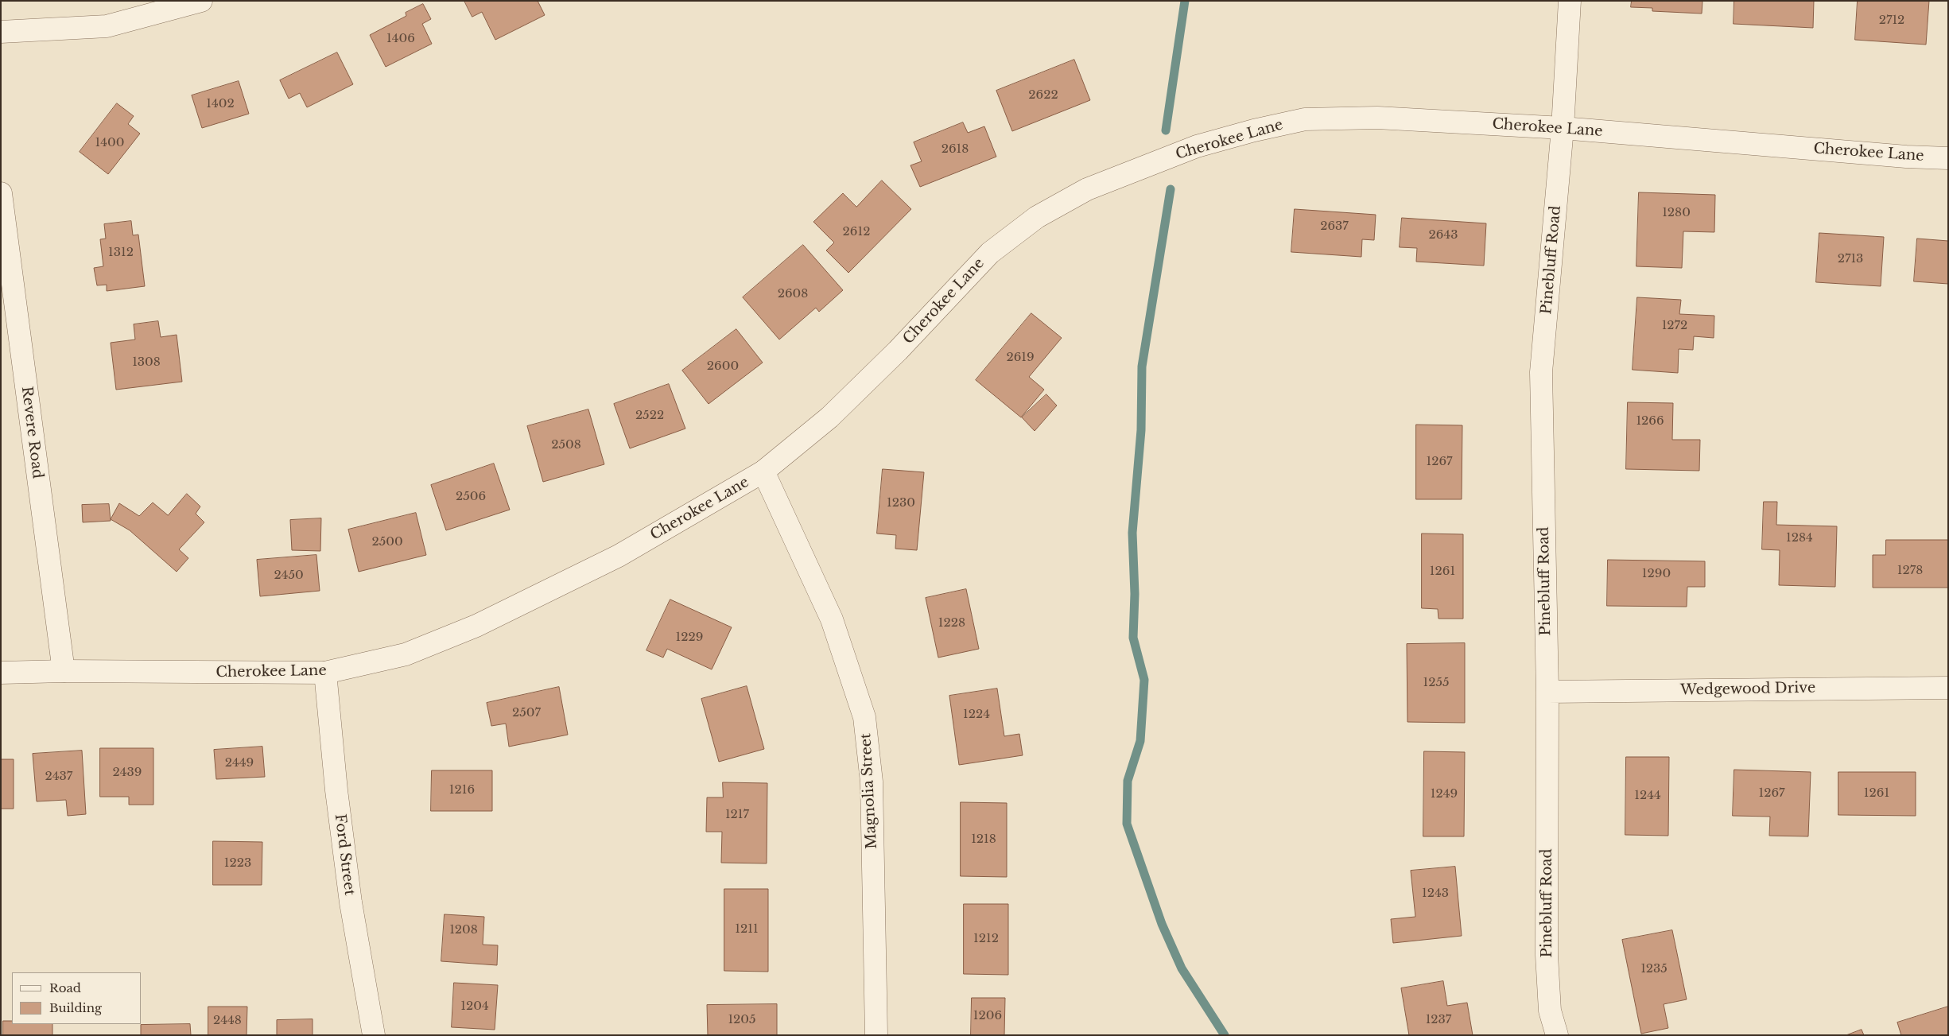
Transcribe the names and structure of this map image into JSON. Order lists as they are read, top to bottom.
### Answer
{
  "streets": {
    "street": [
      "Cherokee Lane",
      "Pinebluff Road",
      "Revere Road",
      "Wedgewood Drive",
      "Magnolia Street",
      "Ford Street"
    ]
  },
  "crossings": [
    ["Cherokee Lane", "Pinebluff Road"],
    ["Cherokee Lane", "Revere Road"],
    ["Cherokee Lane", "Magnolia Street"],
    ["Cherokee Lane", "Ford Street"],
    ["Pinebluff Road", "Wedgewood Drive"]
  ],
  "house_numbers": [
    "2712",
    "1406",
    "2622",
    "1402",
    "1400",
    "2618",
    "1280",
    "2637",
    "2612",
    "2643",
    "1312",
    "2713",
    "2608",
    "1272",
    "2619",
    "1308",
    "2600",
    "2522",
    "1266",
    "2508",
    "1267",
    "2506",
    "1230",
    "1284",
    "2500",
    "1278",
    "1261",
    "1290",
    "2450",
    "1228",
    "1229",
    "1255",
    "2507",
    "1224",
    "2449",
    "2439",
    "2437",
    "1216",
    "1267",
    "1261",
    "1249",
    "1244",
    "1217",
    "1218",
    "1223",
    "1243",
    "1211",
    "1208",
    "1212",
    "1235",
    "1204",
    "1206",
    "1205",
    "1237",
    "2448"
  ],
  "legend": ["Road", "Building"]
}
